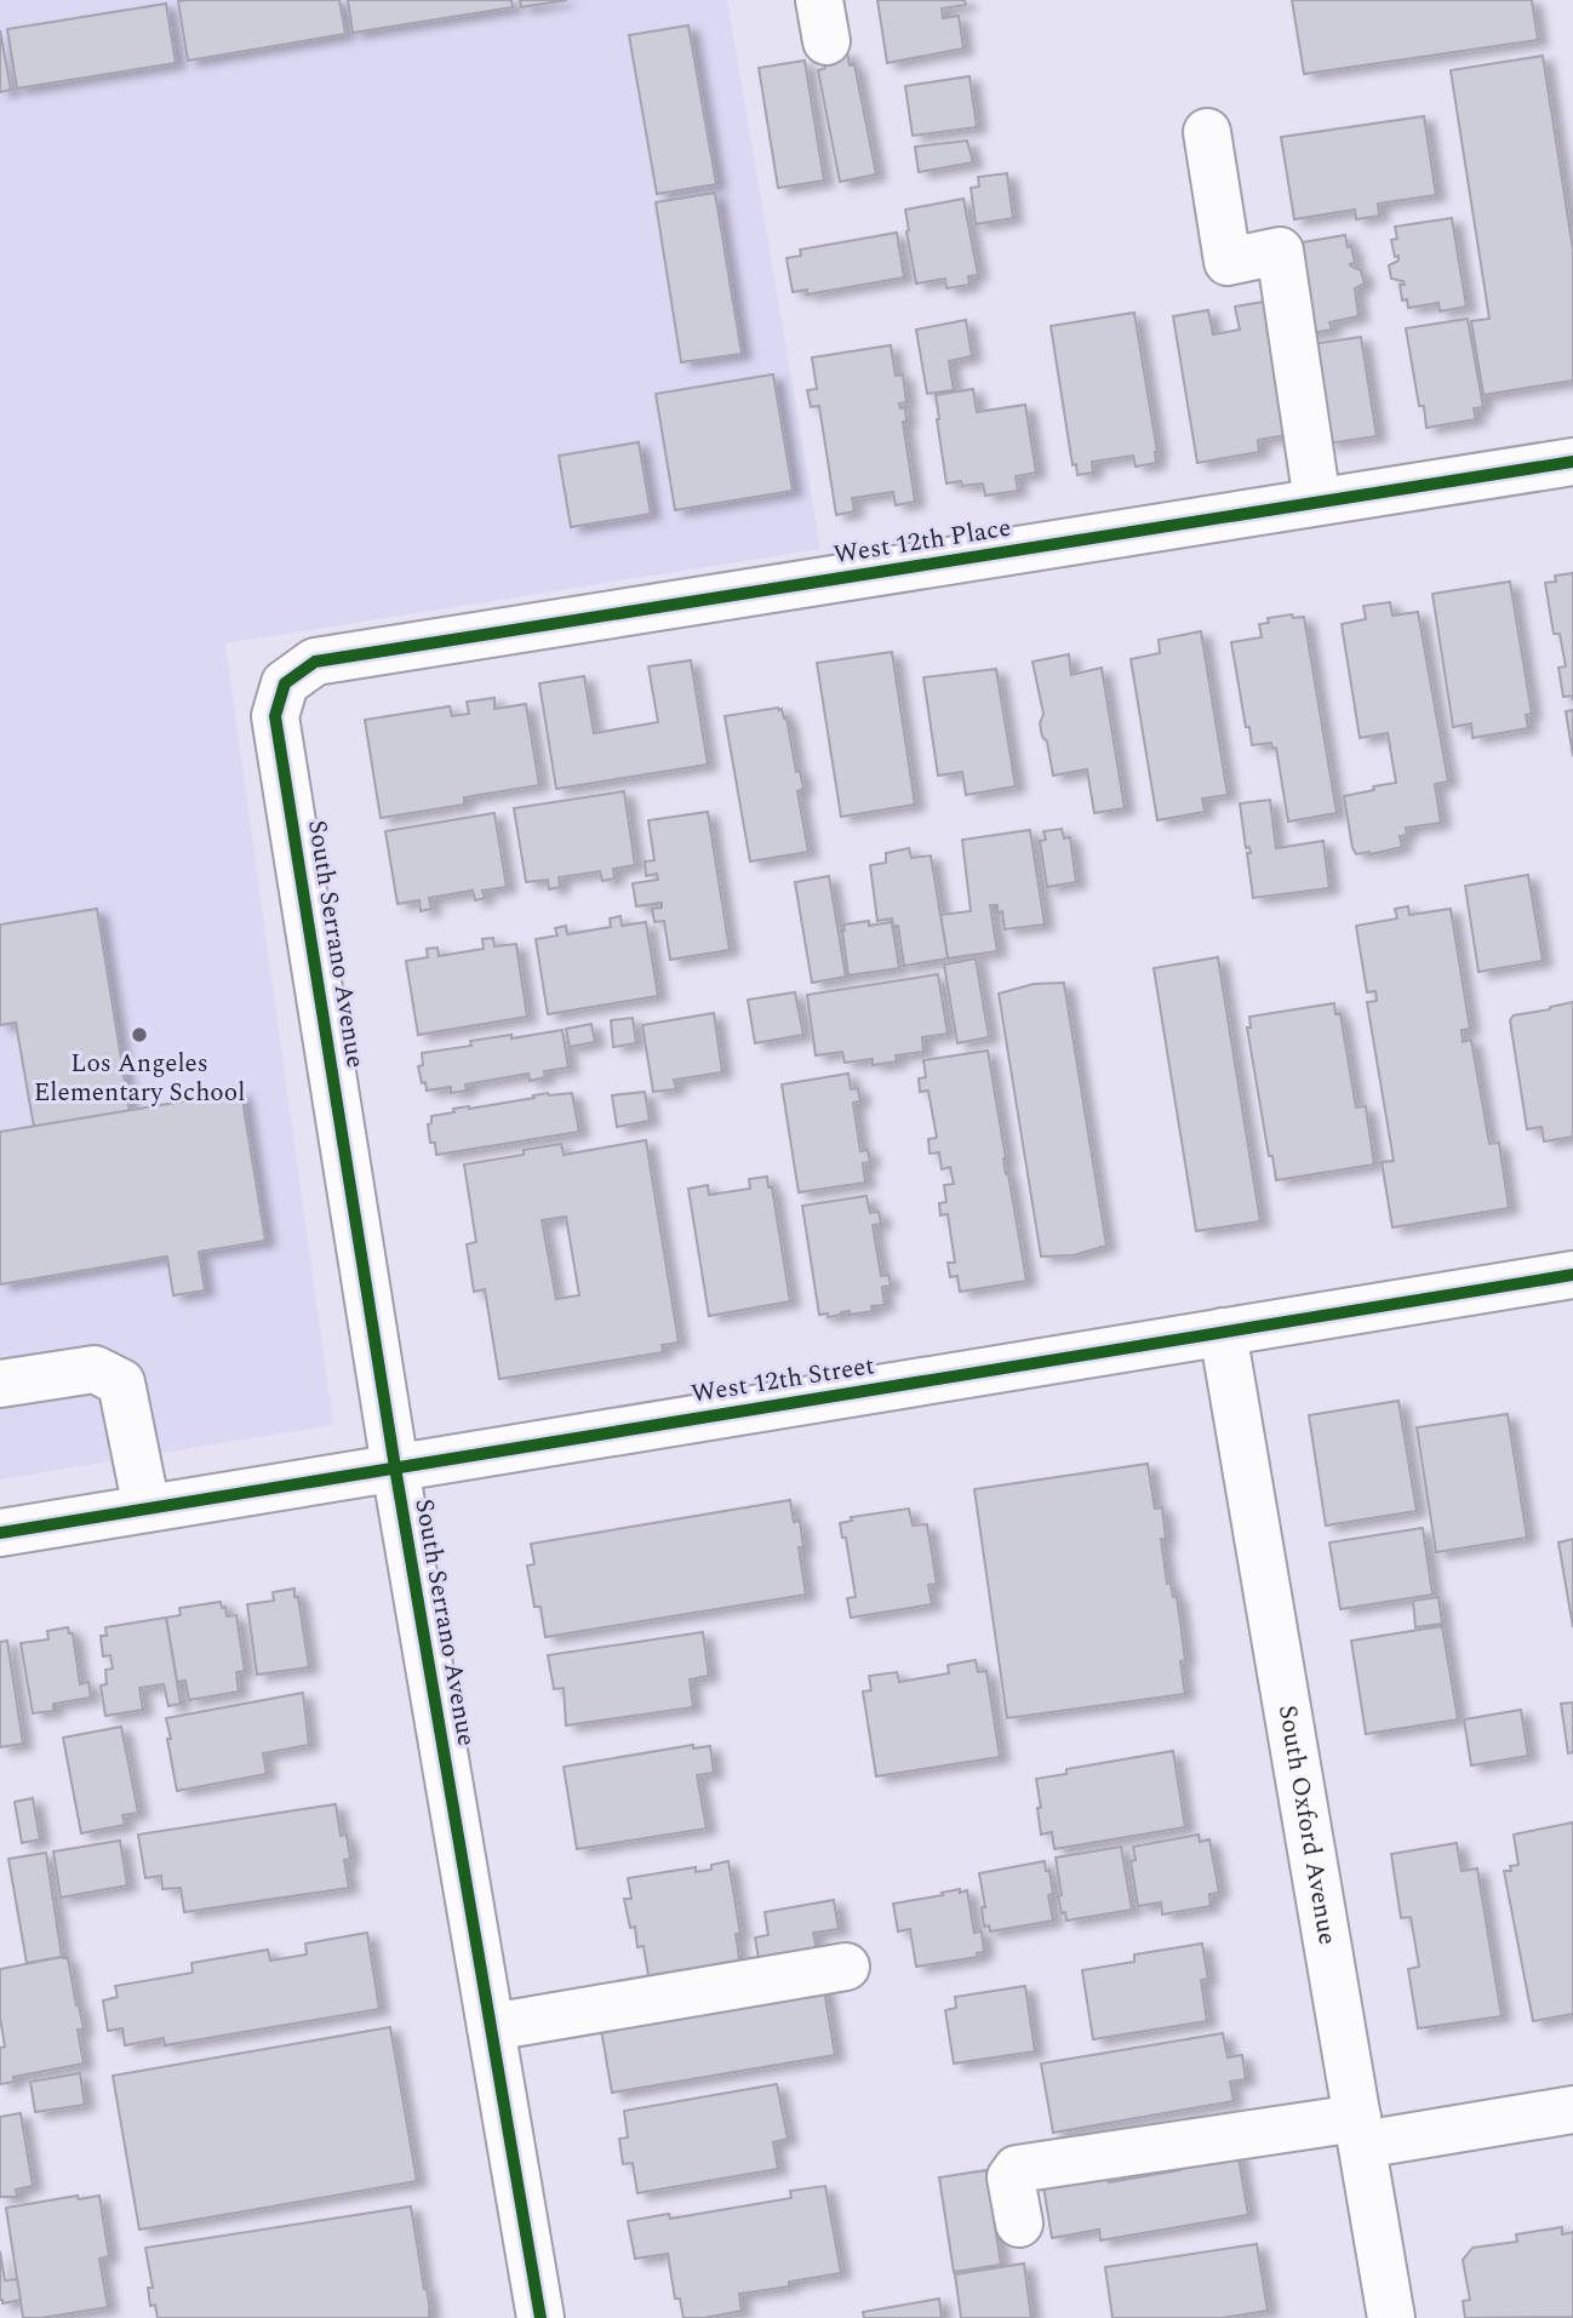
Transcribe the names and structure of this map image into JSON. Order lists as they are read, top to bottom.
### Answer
{
  "streets": {
    "street": [
      "West 12th Place",
      "South Serrano Avenue",
      "West 12th Street",
      "South Oxford Avenue"
    ]
  },
  "crossings": [
    ["West 12th Place", "South Serrano Avenue"],
    ["South Serrano Avenue", "West 12th Street"],
    ["West 12th Street", "South Oxford Avenue"]
  ],
  "places": ["Los Angeles Elementary School"]
}
